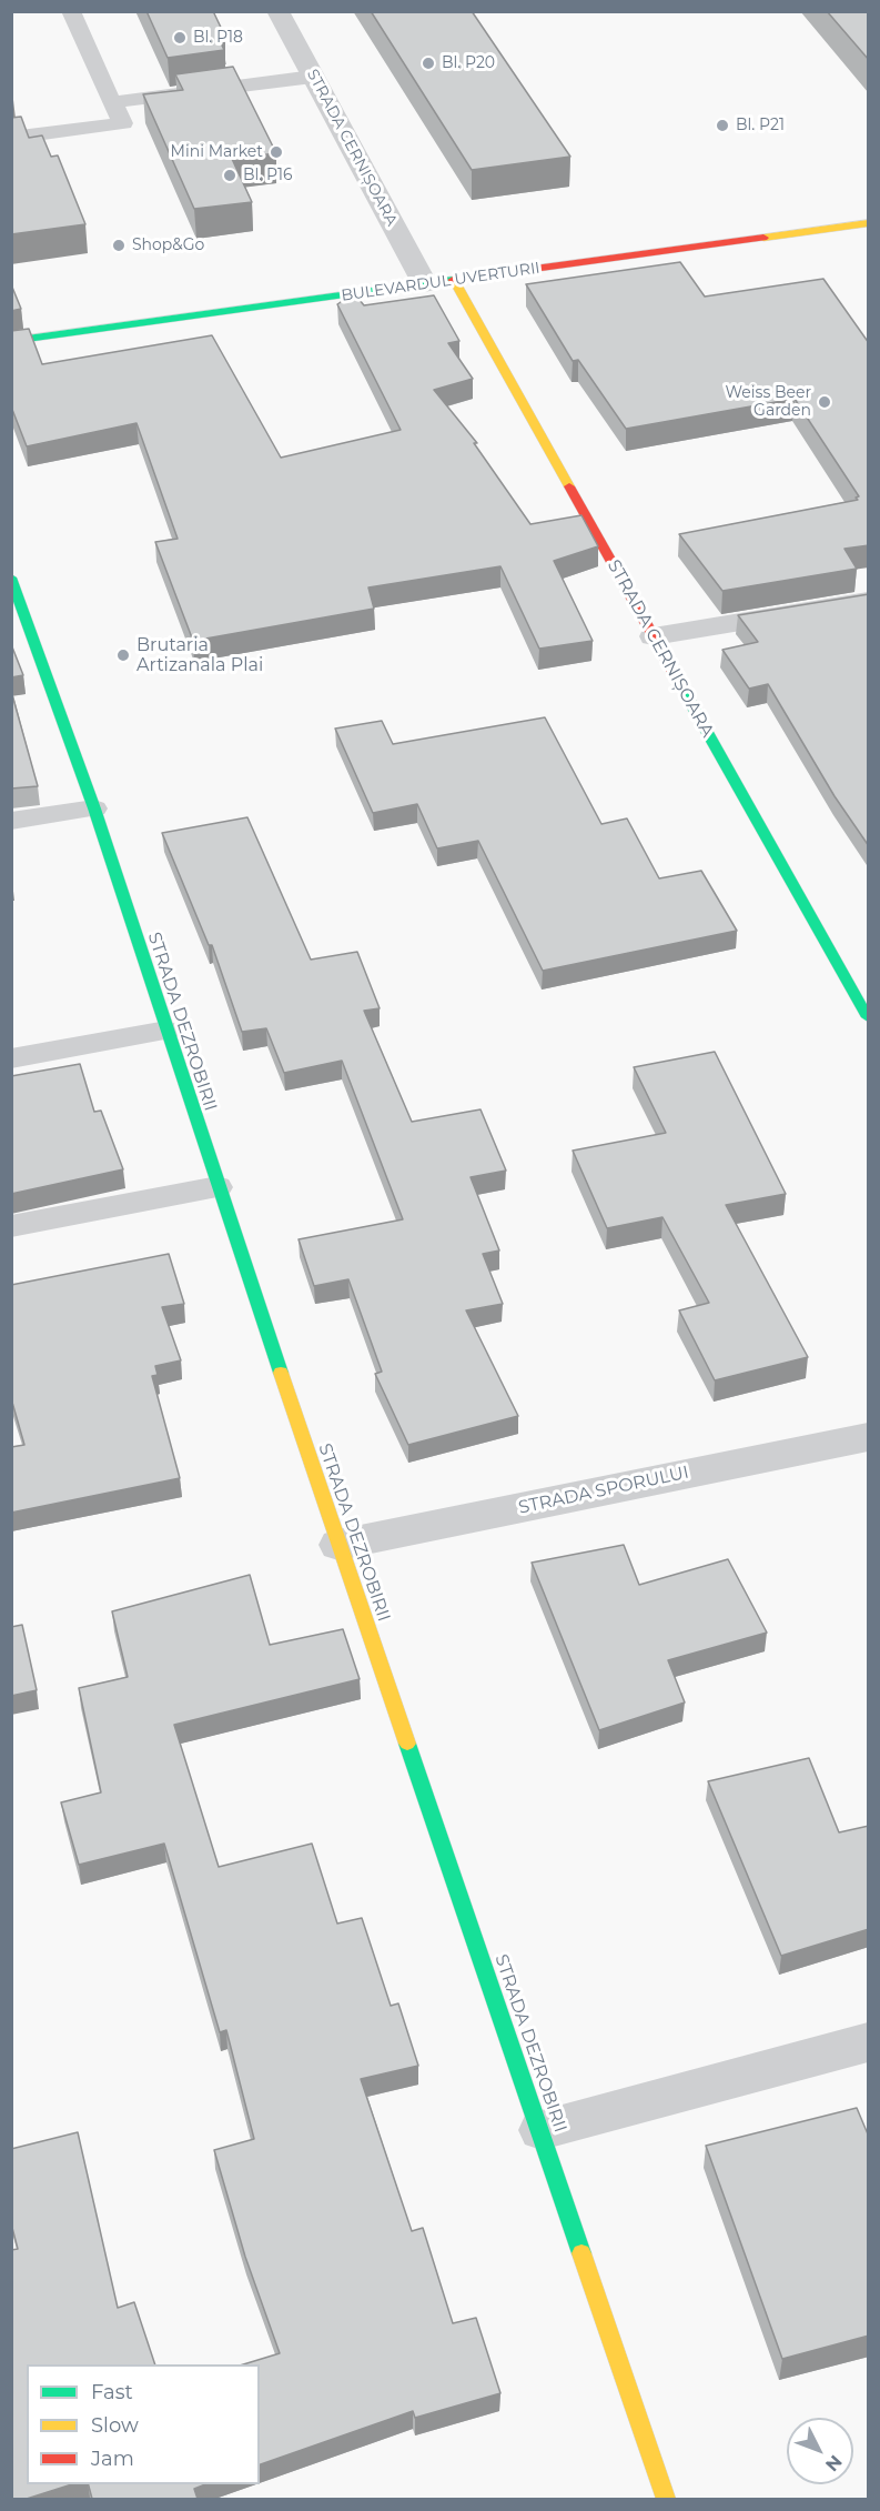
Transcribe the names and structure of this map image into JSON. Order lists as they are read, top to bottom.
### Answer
{
  "streets": {
    "street": [
      "STRADA CERNIȘOARA",
      "BULEVARDUL UVERTURII",
      "STRADA DEZROBIRII",
      "STRADA SPORULUI"
    ]
  },
  "crossings": [
    ["STRADA CERNIȘOARA", "BULEVARDUL UVERTURII"],
    ["STRADA DEZROBIRII", "STRADA SPORULUI"]
  ],
  "places": [
    "Bl. P18",
    "Bl. P20",
    "Bl. P21",
    "Mini Market",
    "Bl. P16",
    "Shop&Go",
    "Weiss Beer Garden",
    "Brutaria Artizanala Plai"
  ],
  "legend": ["Fast", "Slow", "Jam"],
  "north": "bottom right"
}
